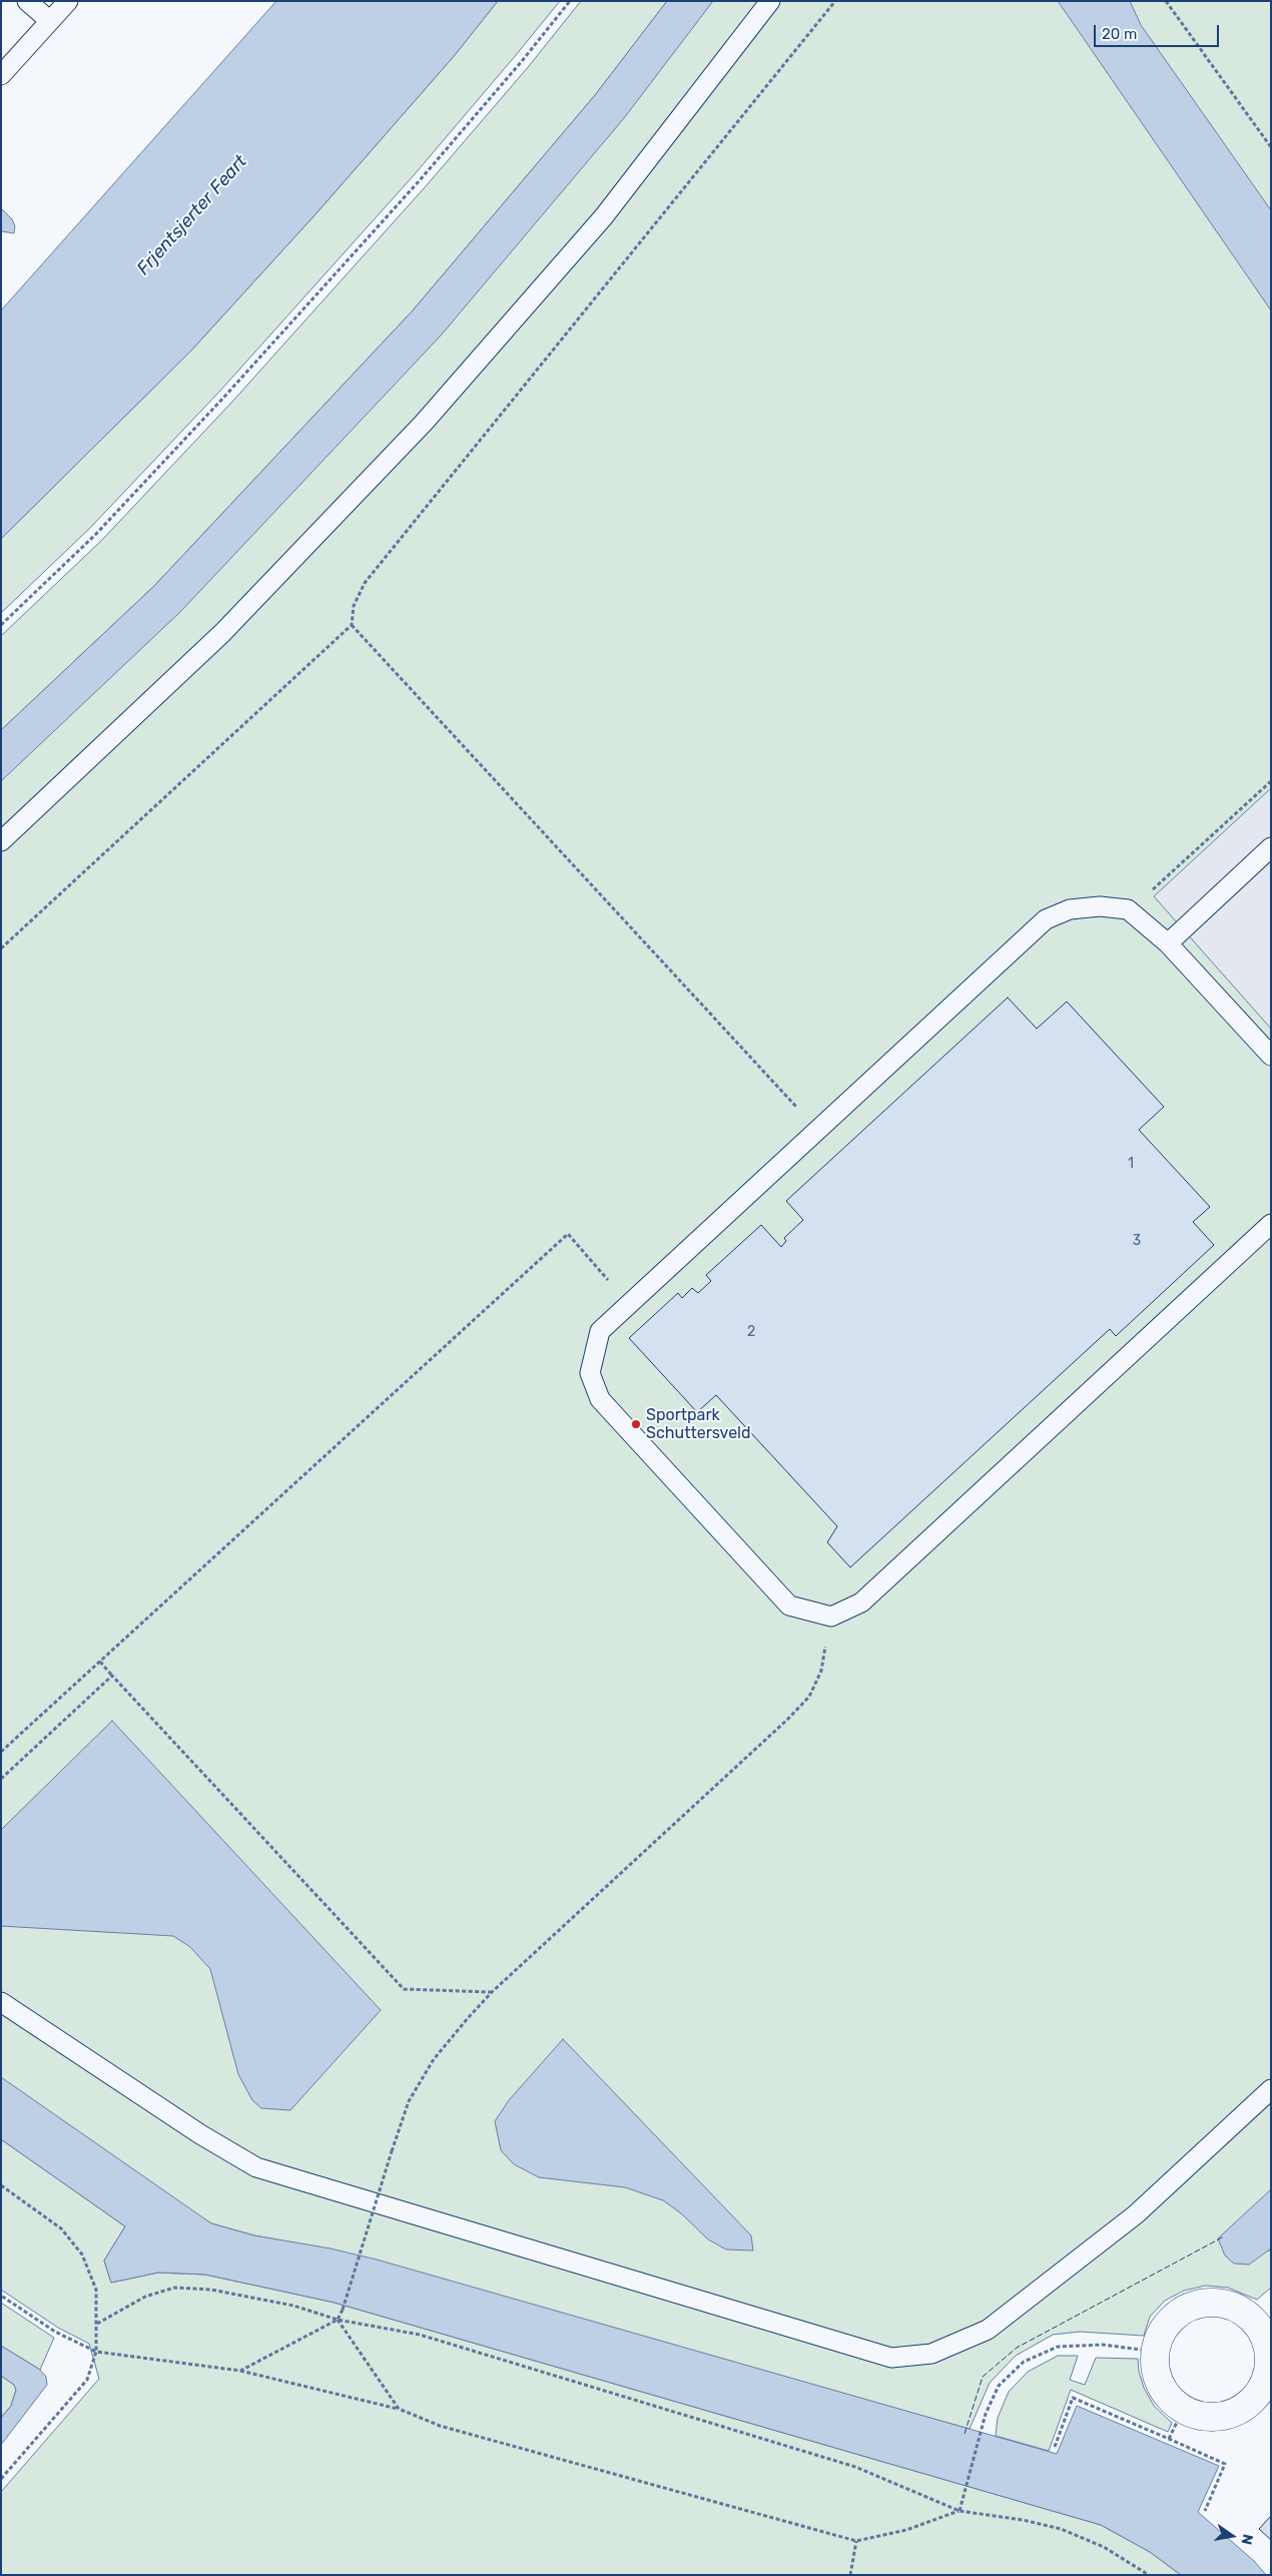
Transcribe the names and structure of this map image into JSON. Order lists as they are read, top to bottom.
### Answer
{
  "water": ["Frjentsjerter Feart"],
  "places": ["Sportpark Schuttersveld"],
  "house_numbers": ["1", "3", "2"],
  "scale_bar": "20 m",
  "north": "right"
}
